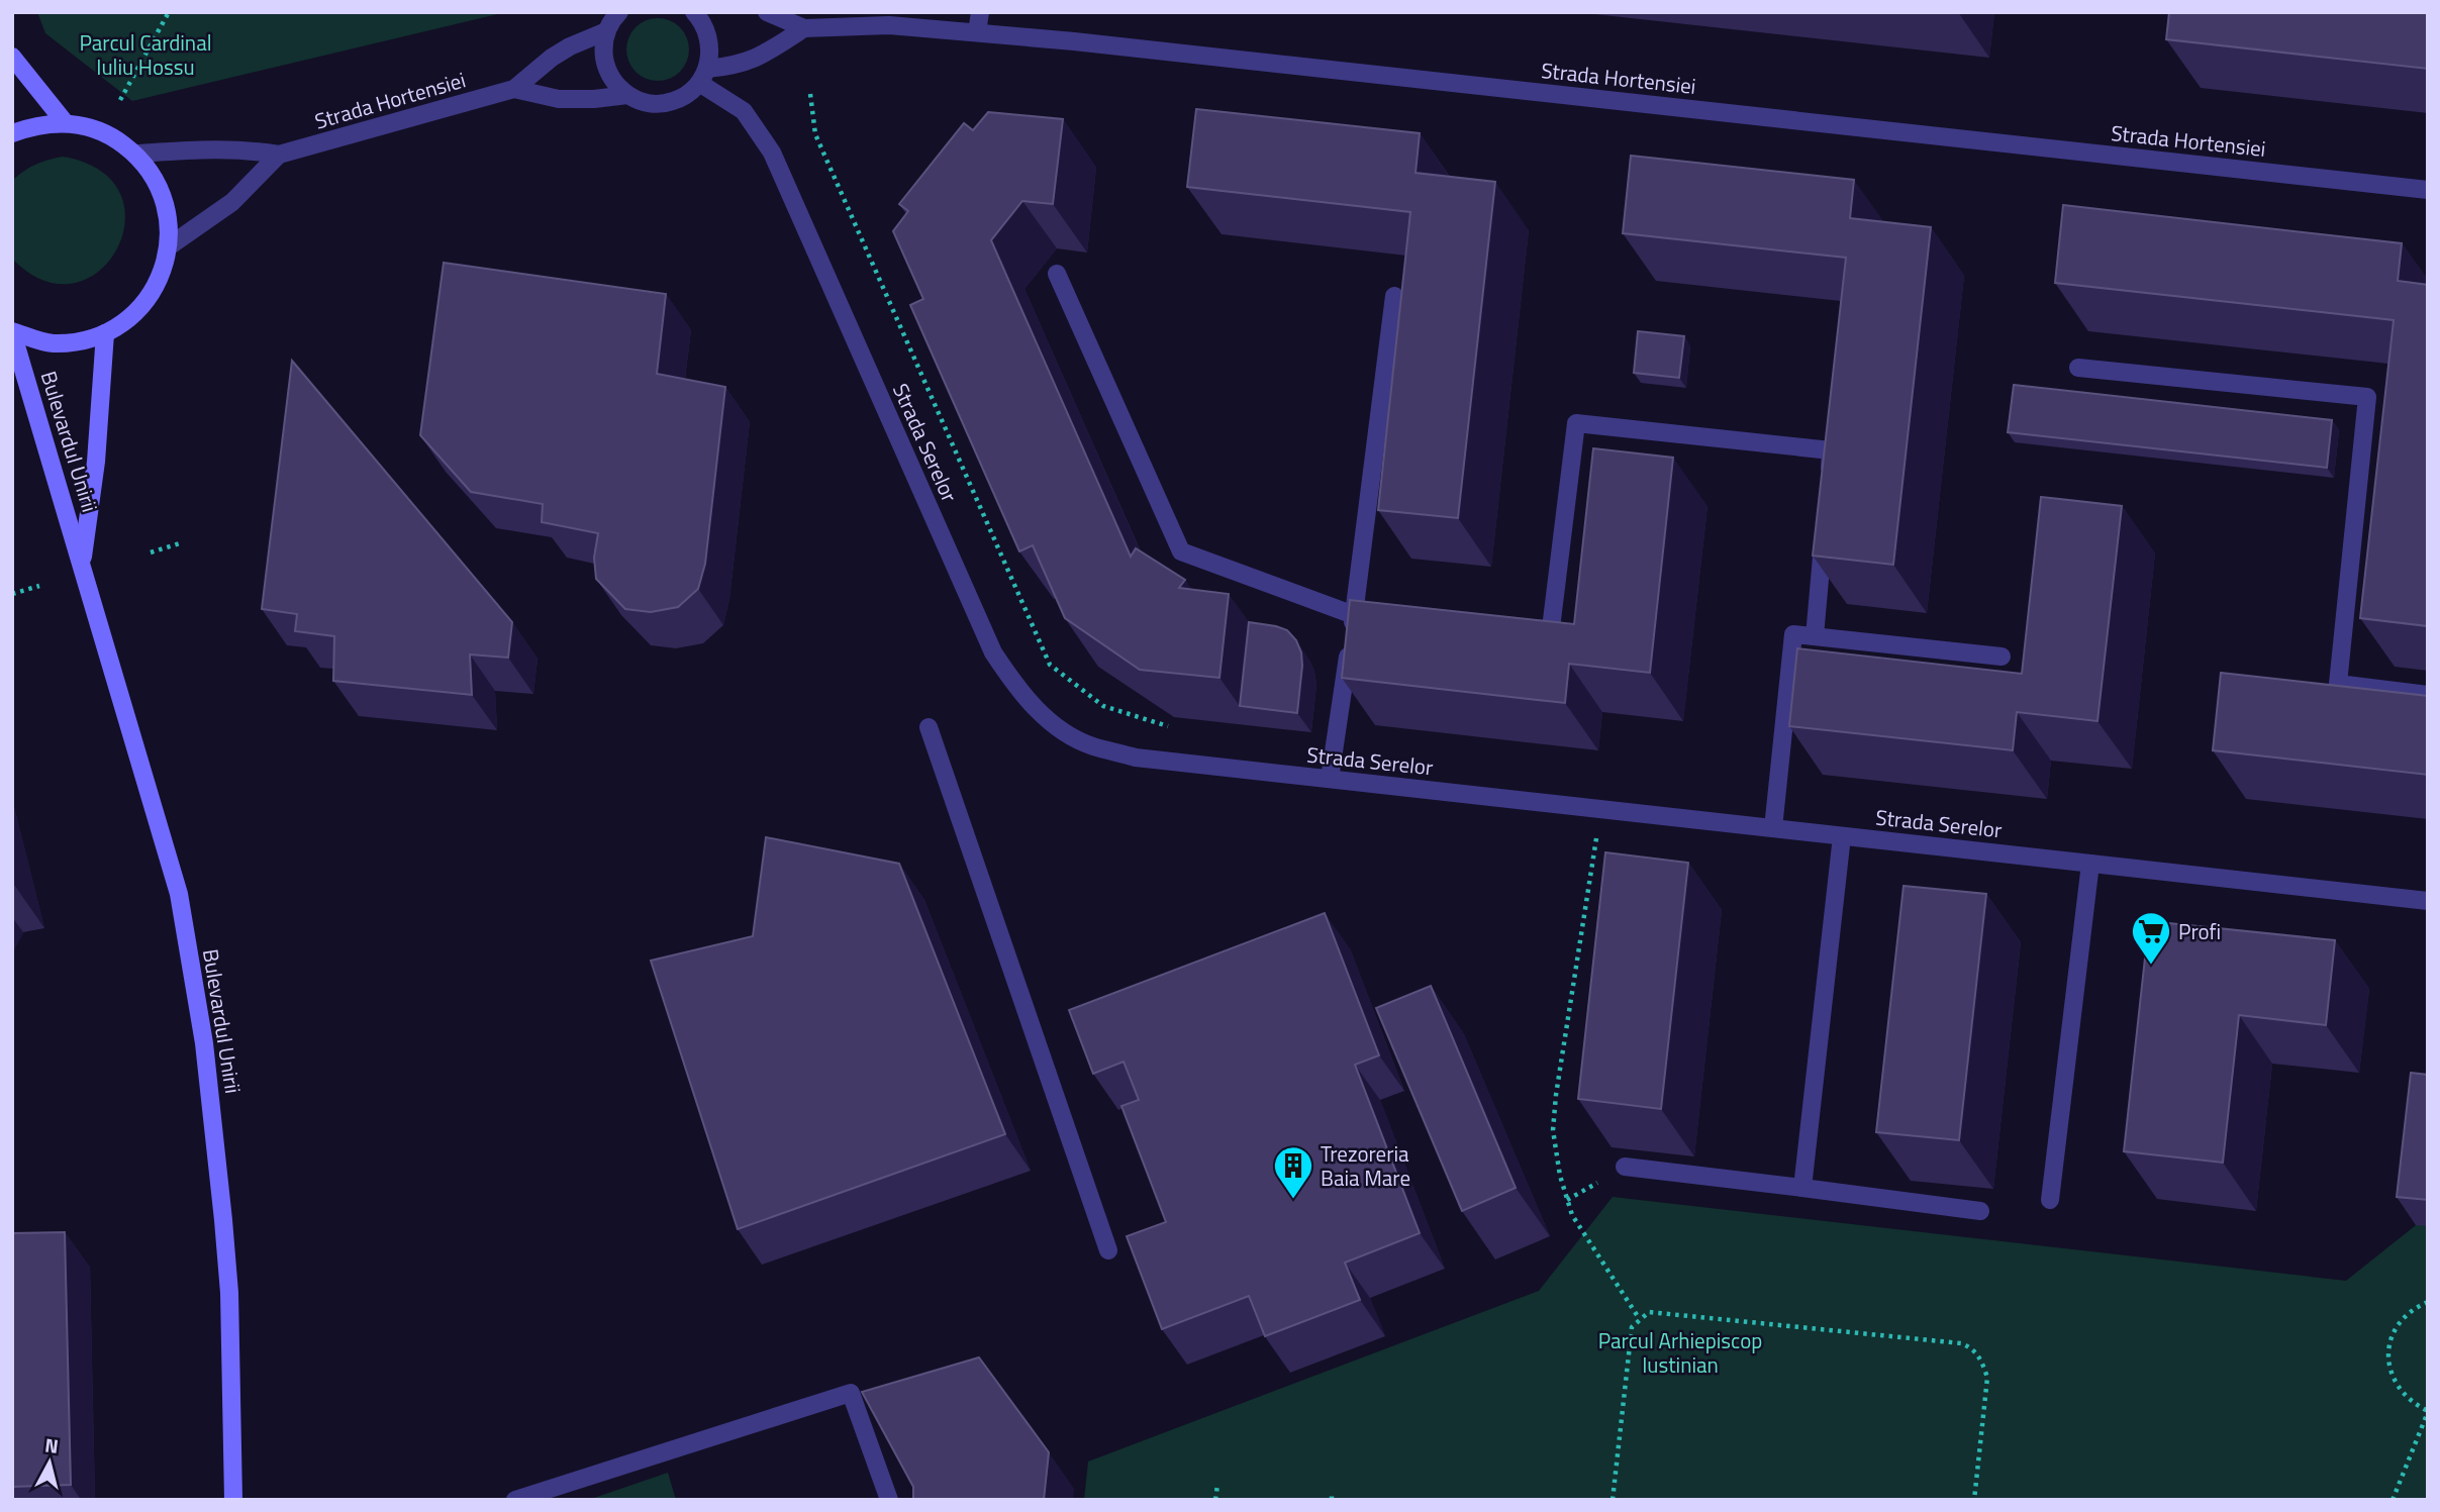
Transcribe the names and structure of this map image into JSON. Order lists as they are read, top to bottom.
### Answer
{
  "streets": {
    "main road": ["Bulevardul Unirii"],
    "street": ["Strada Hortensiei", "Strada Serelor"]
  },
  "crossings": [
    ["Strada Hortensiei", "Strada Serelor"]
  ],
  "parks": ["Parcul Cardinal Iuliu Hossu", "Parcul Arhiepiscop Iustinian"],
  "places": {
    "supermarket": ["Profi"],
    "building": ["Trezoreria Baia Mare"]
  },
  "north": "top"
}
